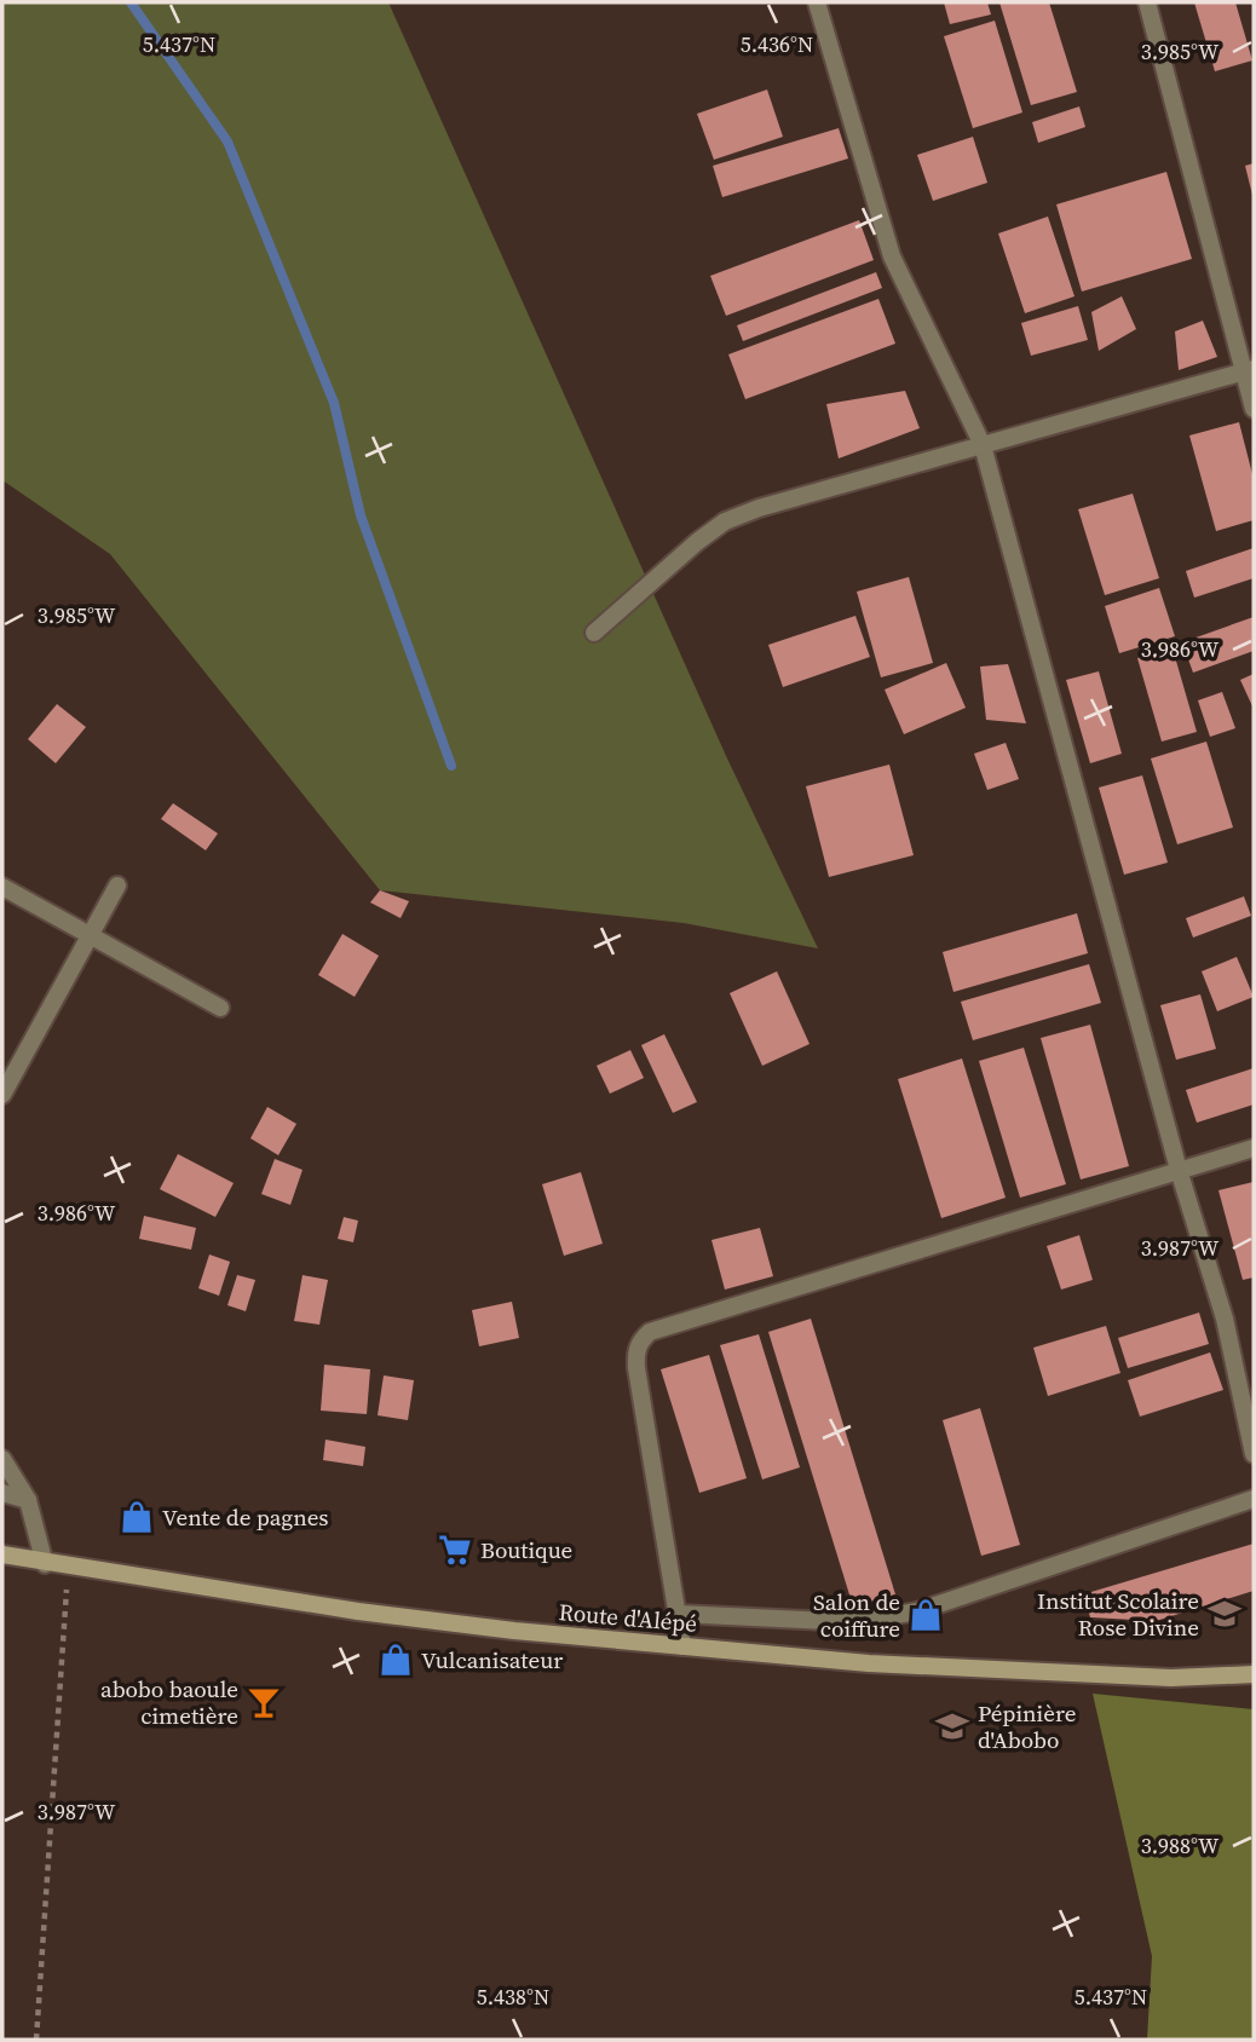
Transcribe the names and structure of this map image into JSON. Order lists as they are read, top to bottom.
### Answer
{
  "streets": {
    "main road": ["Route d'Alépé"]
  },
  "places": {
    "shop": ["Vente de pagnes", "Salon de coiffure", "Vulcanisateur"],
    "supermarket": ["Boutique"],
    "school or university": ["Institut Scolaire Rose Divine", "Pépinière d'Abobo"],
    "bar": ["abobo baoule cimetière"]
  },
  "coordinates": [
    "5.437°N",
    "5.436°N",
    "3.985°W",
    "3.986°W",
    "3.987°W",
    "3.988°W",
    "5.438°N"
  ]
}
